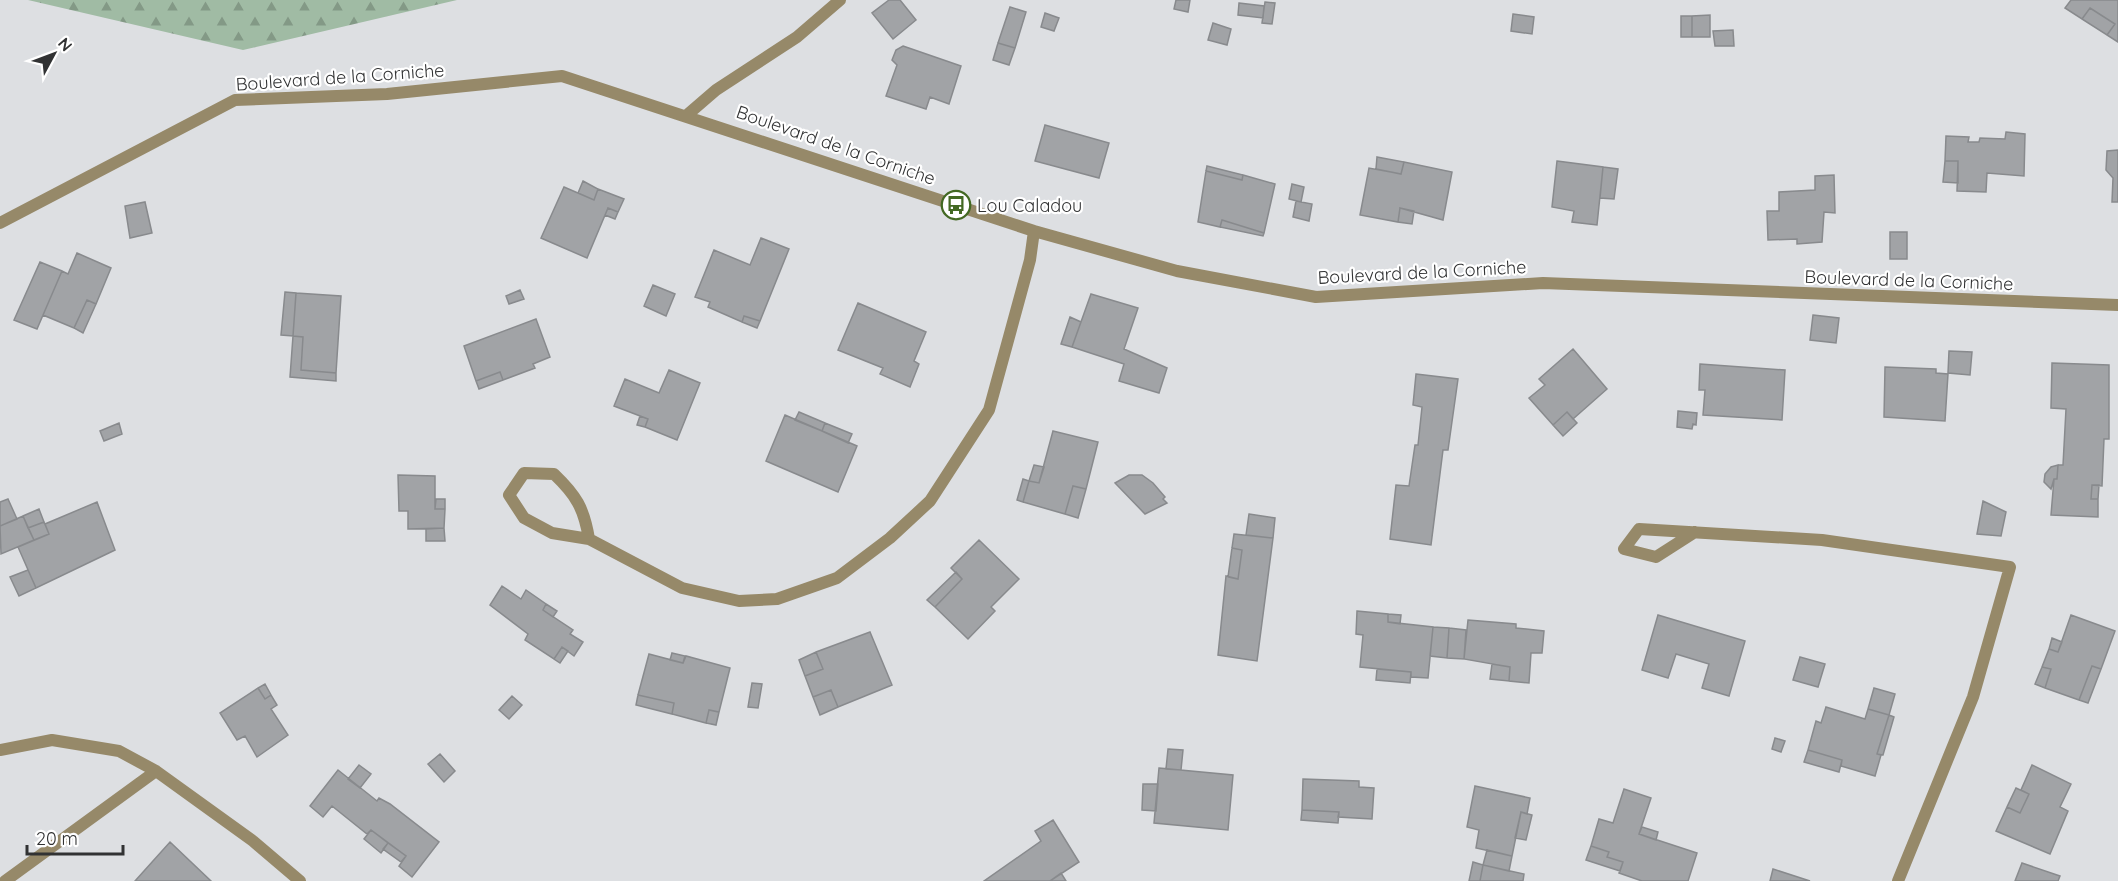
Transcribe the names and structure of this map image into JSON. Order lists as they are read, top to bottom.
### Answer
{
  "streets": {
    "street": ["Boulevard de la Corniche"]
  },
  "places": {
    "bus stop": ["Lou Caladou"]
  },
  "scale_bar": "20 m",
  "north": "top right"
}
